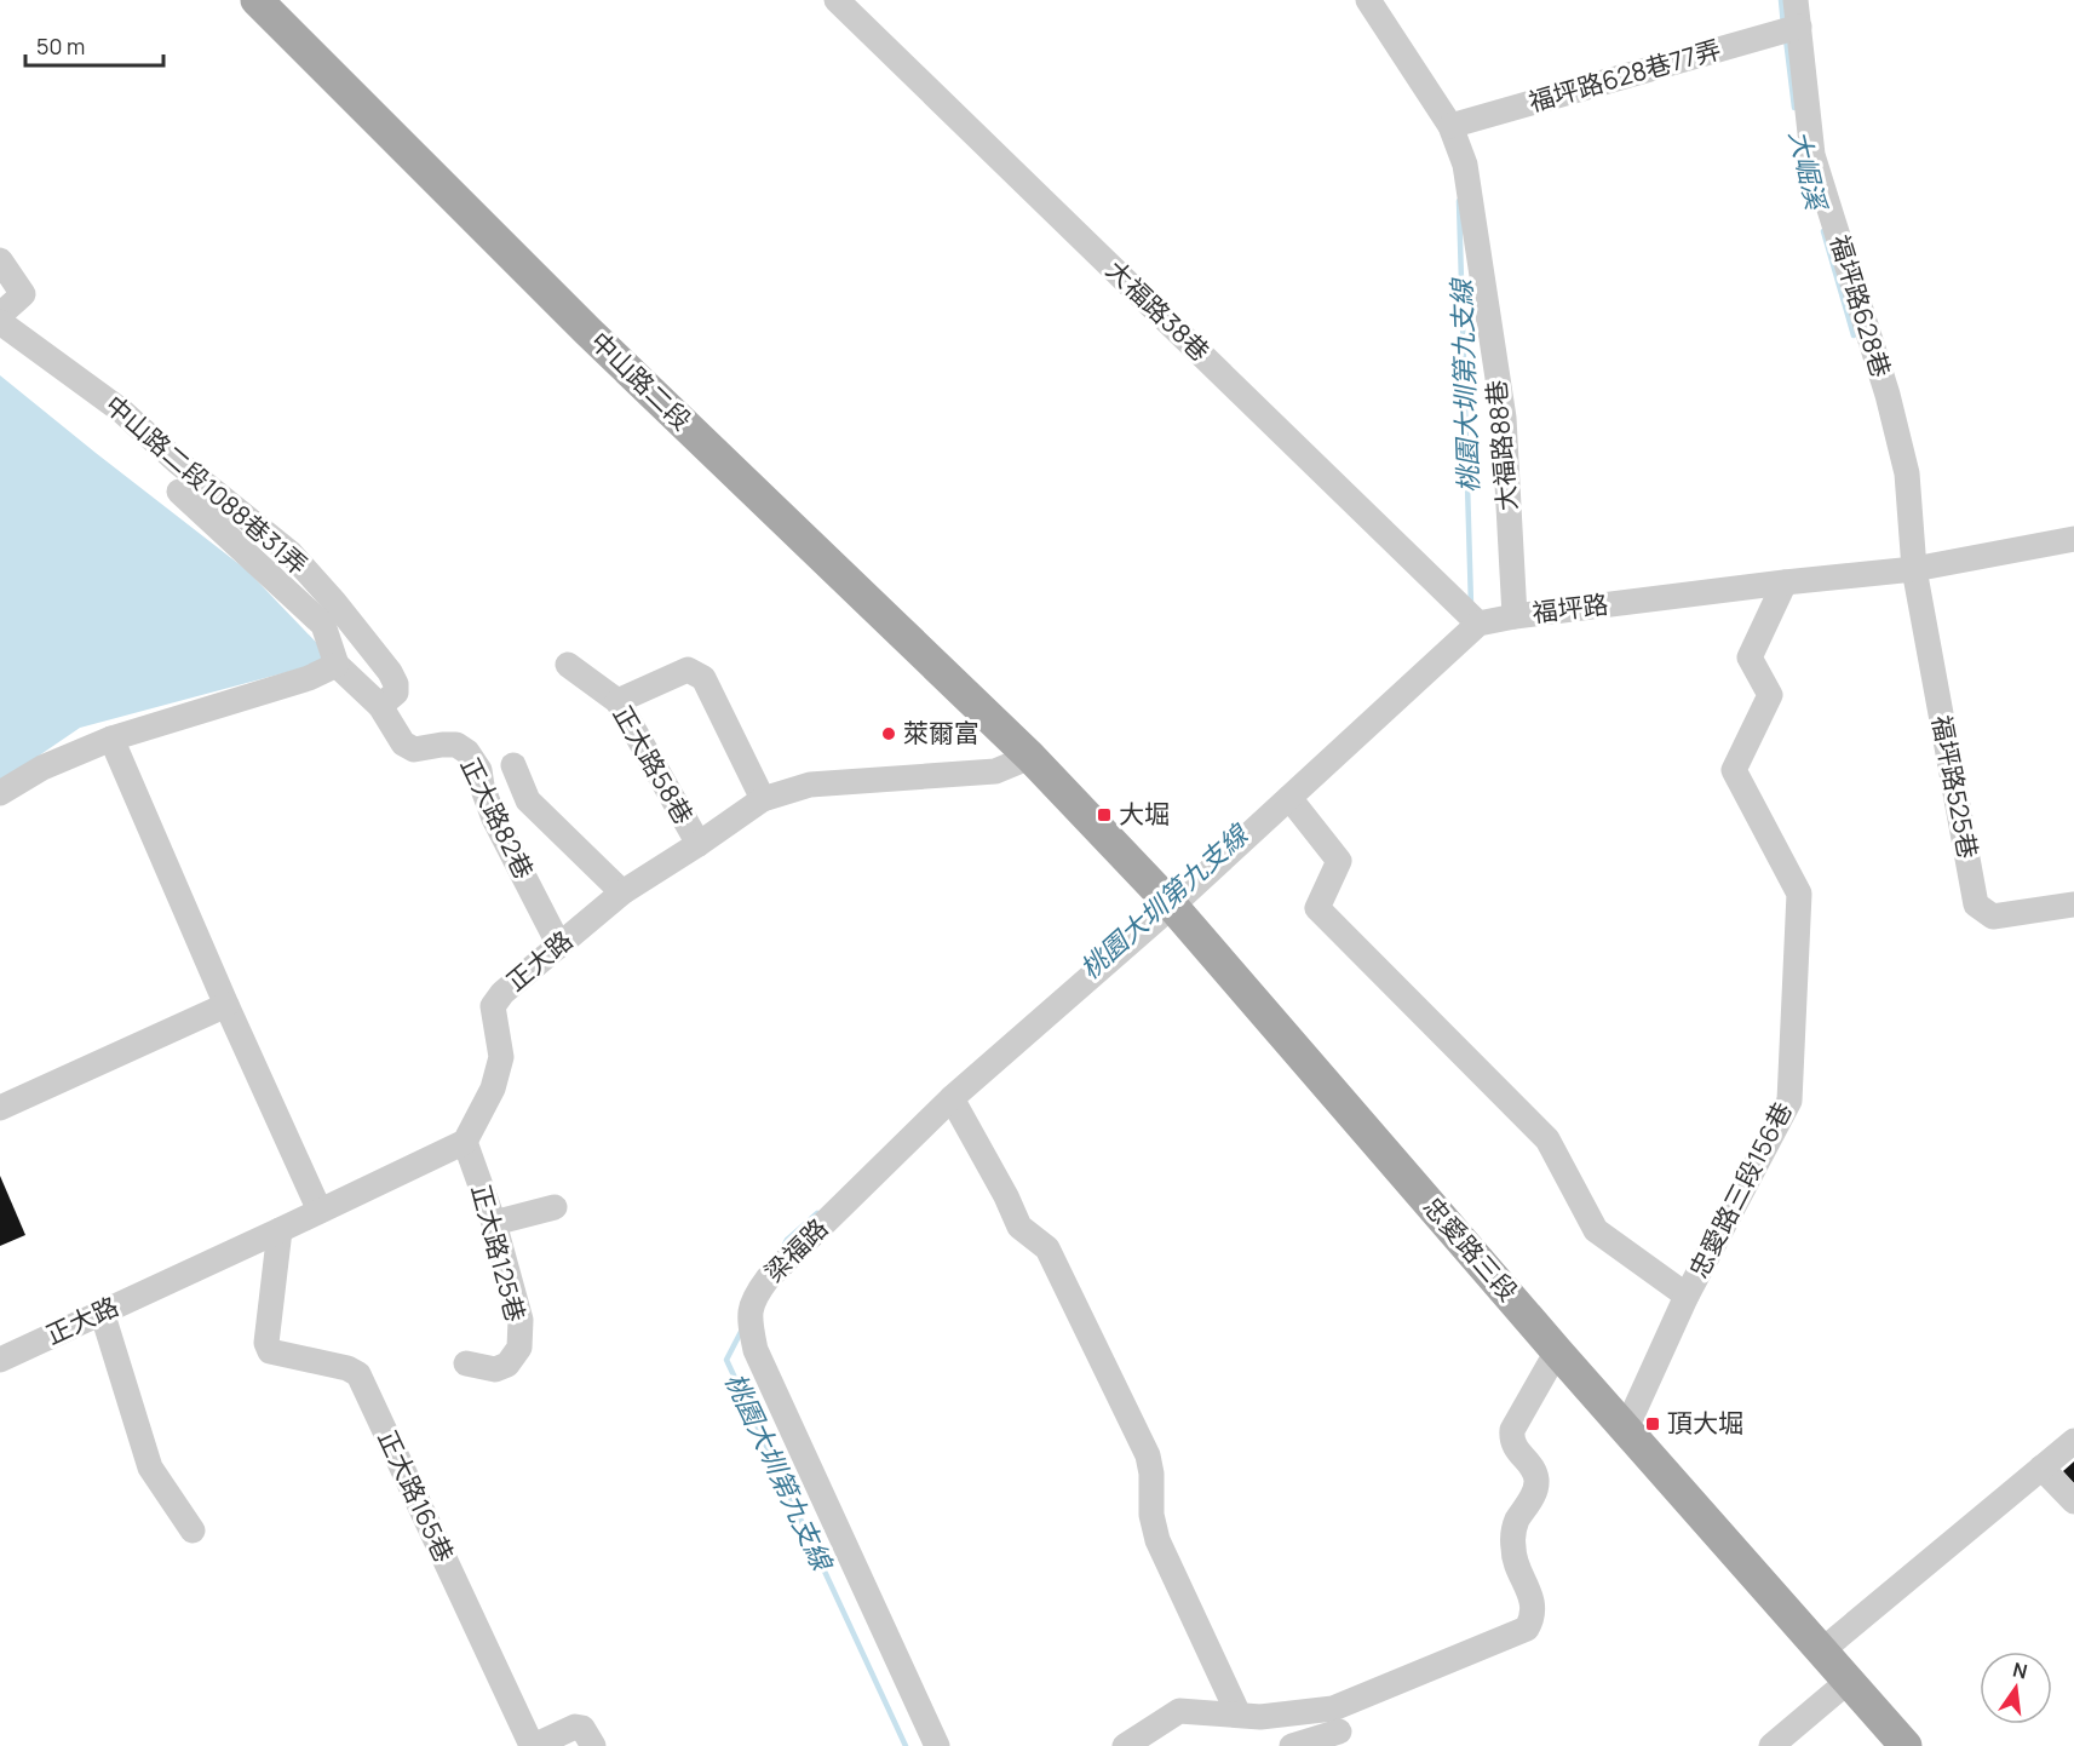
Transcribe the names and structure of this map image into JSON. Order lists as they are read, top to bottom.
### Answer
{
  "streets": {
    "main road": ["中山路二段", "忠愛路三段"],
    "street": [
      "福坪路628巷77弄",
      "福坪路628巷",
      "大福路38巷",
      "大福路88巷",
      "中山路二段1088巷31弄",
      "福坪路",
      "正大路58巷",
      "福坪路525巷",
      "正大路82巷",
      "正大路",
      "忠愛路三段156巷",
      "梁福路",
      "正大路125巷",
      "正大路165巷"
    ]
  },
  "crossings": [
    ["福坪路628巷77弄", "福坪路628巷"],
    ["福坪路628巷77弄", "大福路88巷"],
    ["福坪路628巷", "福坪路"],
    ["福坪路628巷", "福坪路525巷"],
    ["大福路38巷", "福坪路"],
    ["中山路二段", "正大路"],
    ["中山路二段", "忠愛路三段"],
    ["大福路88巷", "福坪路"],
    ["中山路二段1088巷31弄", "正大路82巷"],
    ["福坪路", "福坪路525巷"],
    ["福坪路", "忠愛路三段156巷"],
    ["正大路58巷", "正大路"],
    ["正大路82巷", "正大路"],
    ["正大路", "忠愛路三段"],
    ["正大路", "正大路125巷"],
    ["正大路", "正大路165巷"],
    ["忠愛路三段156巷", "忠愛路三段"],
    ["忠愛路三段", "梁福路"]
  ],
  "water": ["大崛溪", "桃園大圳第九支線"],
  "places": {
    "other": ["萊爾富"],
    "transit": ["大堀", "頂大堀"]
  },
  "scale_bar": "50 m",
  "north": "top"
}
